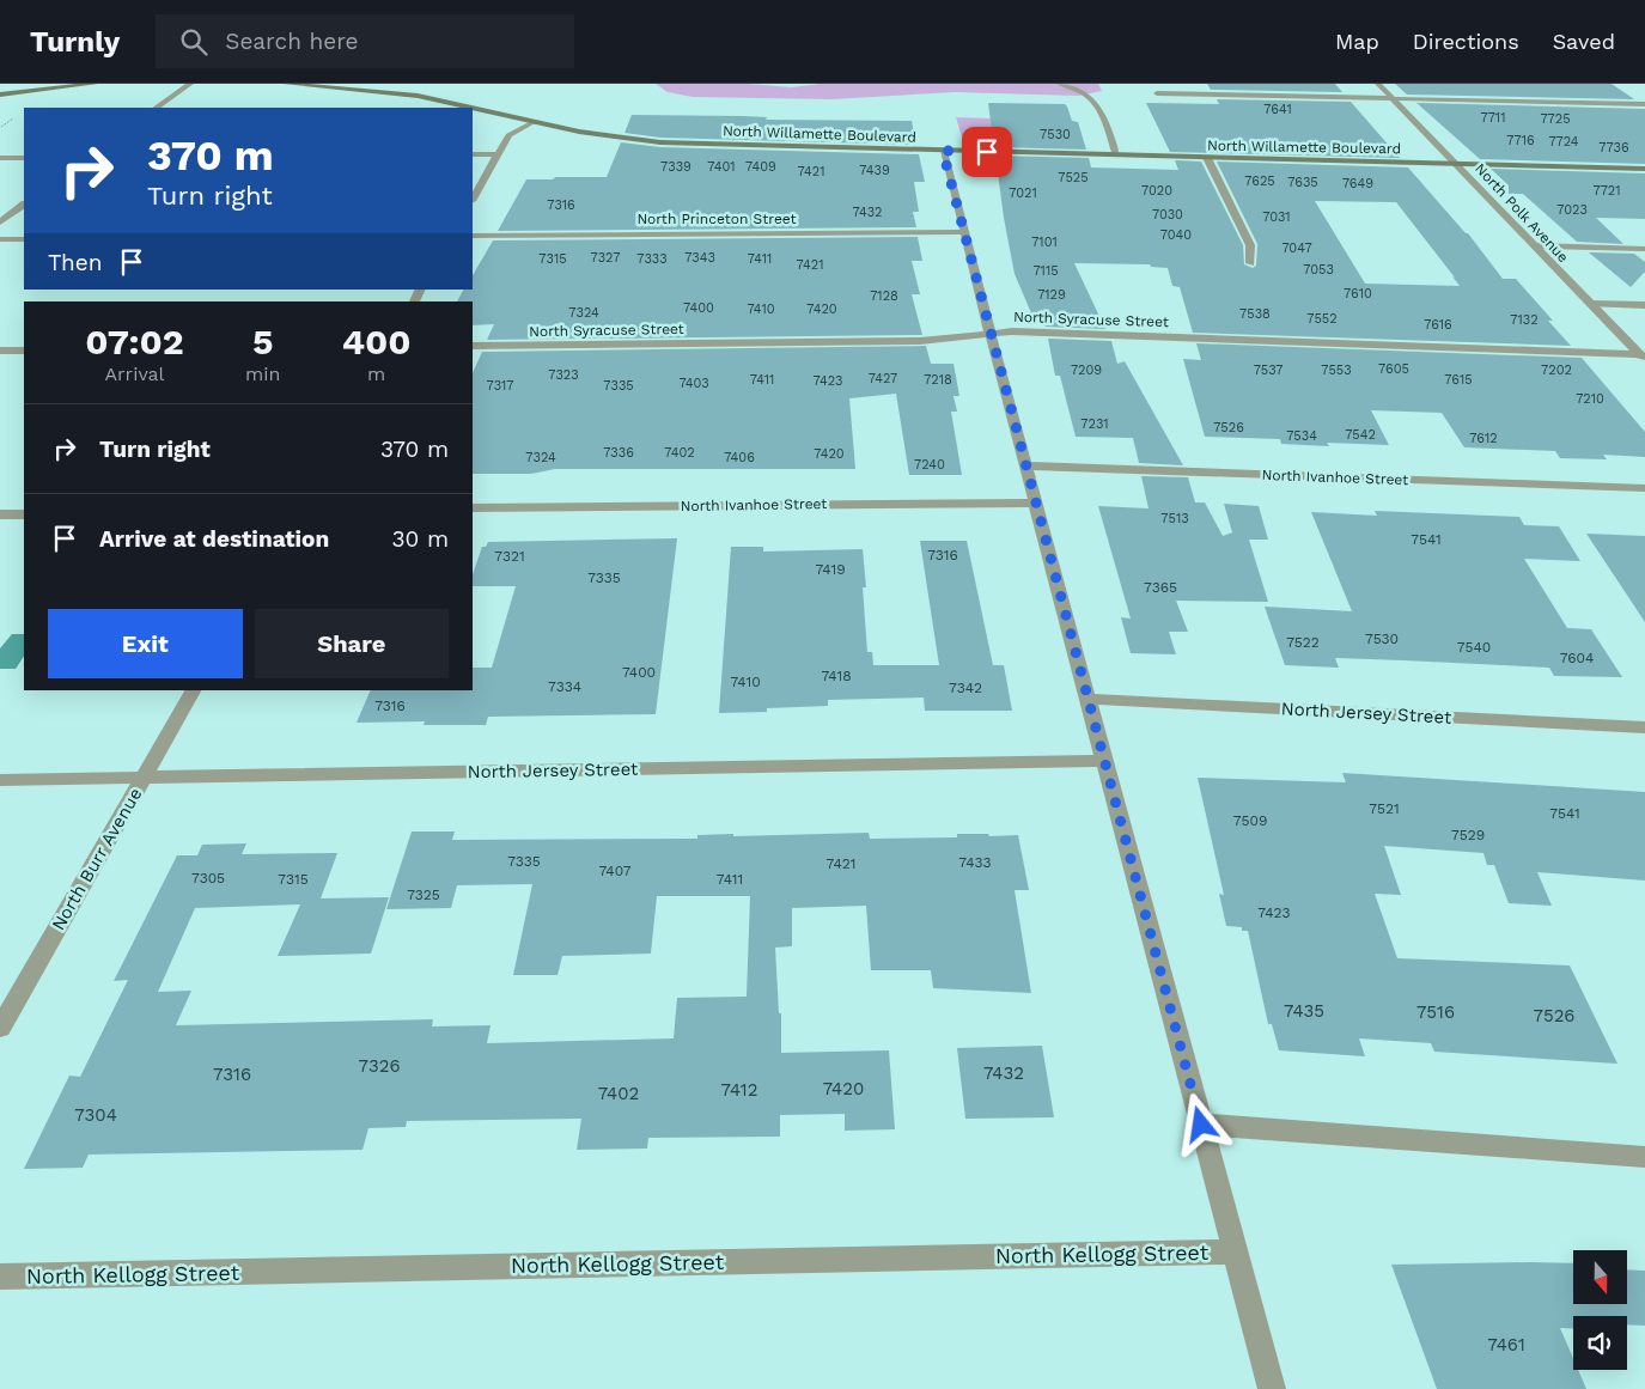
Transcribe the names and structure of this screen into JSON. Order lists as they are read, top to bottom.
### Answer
{
  "streets": {
    "main road": ["North Willamette Boulevard"],
    "street": [
      "North Polk Avenue",
      "North Princeton Street",
      "North Syracuse Street",
      "North Ivanhoe Street",
      "North Jersey Street",
      "North Burr Avenue",
      "North Kellogg Street"
    ]
  },
  "crossings": [
    ["North Willamette Boulevard", "North Polk Avenue"],
    ["North Polk Avenue", "North Syracuse Street"],
    ["North Jersey Street", "North Burr Avenue"]
  ],
  "house_numbers": [
    "7641",
    "7711",
    "7725",
    "7530",
    "7716",
    "7724",
    "7736",
    "7339",
    "7401",
    "7409",
    "7439",
    "7421",
    "7525",
    "7625",
    "7635",
    "7649",
    "7020",
    "7721",
    "7021",
    "7316",
    "7023",
    "7432",
    "7030",
    "7031",
    "7040",
    "7101",
    "7047",
    "7327",
    "7343",
    "7315",
    "7333",
    "7411",
    "7421",
    "7053",
    "7115",
    "7610",
    "7129",
    "7128",
    "7400",
    "7410",
    "7420",
    "7324",
    "7538",
    "7552",
    "7132",
    "7616",
    "7605",
    "7209",
    "7537",
    "7553",
    "7202",
    "7323",
    "7427",
    "7411",
    "7218",
    "7615",
    "7423",
    "7403",
    "7317",
    "7335",
    "7210",
    "7231",
    "7526",
    "7542",
    "7534",
    "7612",
    "7336",
    "7402",
    "7420",
    "7324",
    "7406",
    "7240",
    "7513",
    "7541",
    "7316",
    "7321",
    "7419",
    "7335",
    "7365",
    "7530",
    "7522",
    "7540",
    "7604",
    "7400",
    "7418",
    "7410",
    "7334",
    "7342",
    "7316",
    "7521",
    "7541",
    "7509",
    "7529",
    "7335",
    "7433",
    "7421",
    "7407",
    "7305",
    "7315",
    "7411",
    "7325",
    "7423",
    "7435",
    "7516",
    "7526",
    "7326",
    "7432",
    "7316",
    "7420",
    "7412",
    "7402",
    "7304",
    "7461"
  ],
  "north": "bottom",
  "page": {
    "header": "Turnly",
    "search": "Search here",
    "nav": ["Map", "Directions", "Saved"],
    "turn": ["370 m", "Turn right"],
    "then": "Then",
    "eta": [
      "07:02",
      "Arrival",
      "5",
      "min",
      "400",
      "m"
    ],
    "list": [
      {
        "name": "Turn right",
        "value": "370 m"
      },
      {
        "name": "Arrive at destination",
        "value": "30 m"
      }
    ],
    "buttons": ["Exit", "Share"]
  }
}
